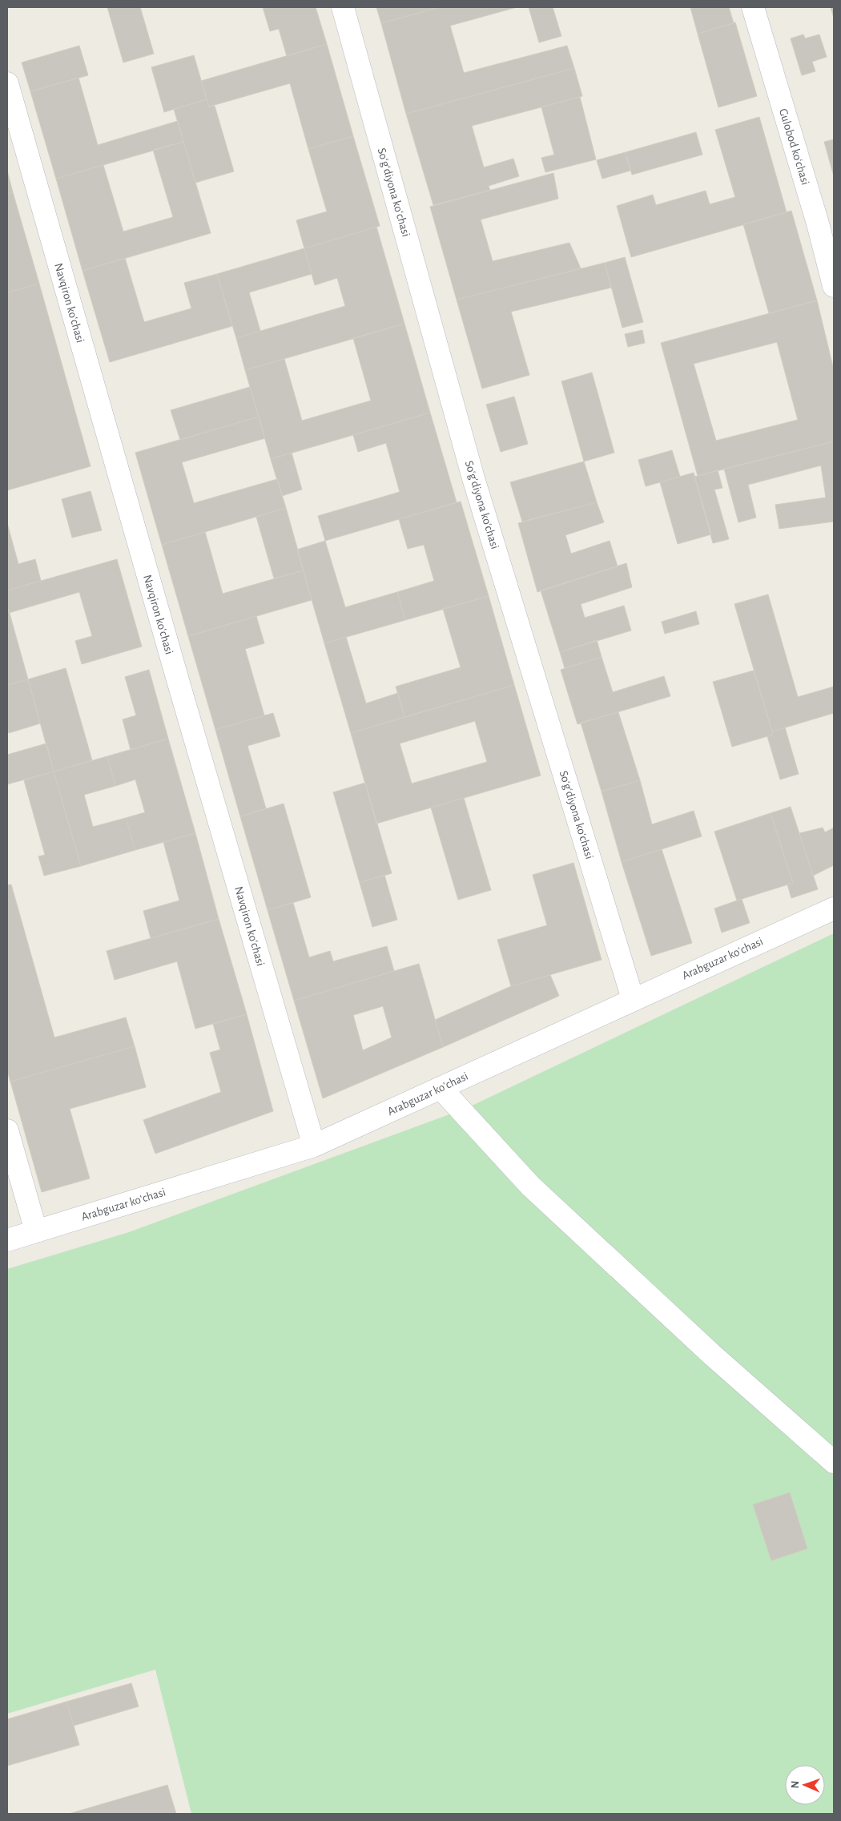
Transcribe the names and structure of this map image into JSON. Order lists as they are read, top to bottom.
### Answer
{
  "streets": {
    "street": [
      "Gulobod koʻchasi",
      "Soʻgʻdiyona koʻchasi",
      "Navqiron koʻchasi",
      "Arabguzar koʻchasi"
    ]
  },
  "crossings": [
    ["Soʻgʻdiyona koʻchasi", "Arabguzar koʻchasi"],
    ["Navqiron koʻchasi", "Arabguzar koʻchasi"]
  ],
  "north": "left"
}
